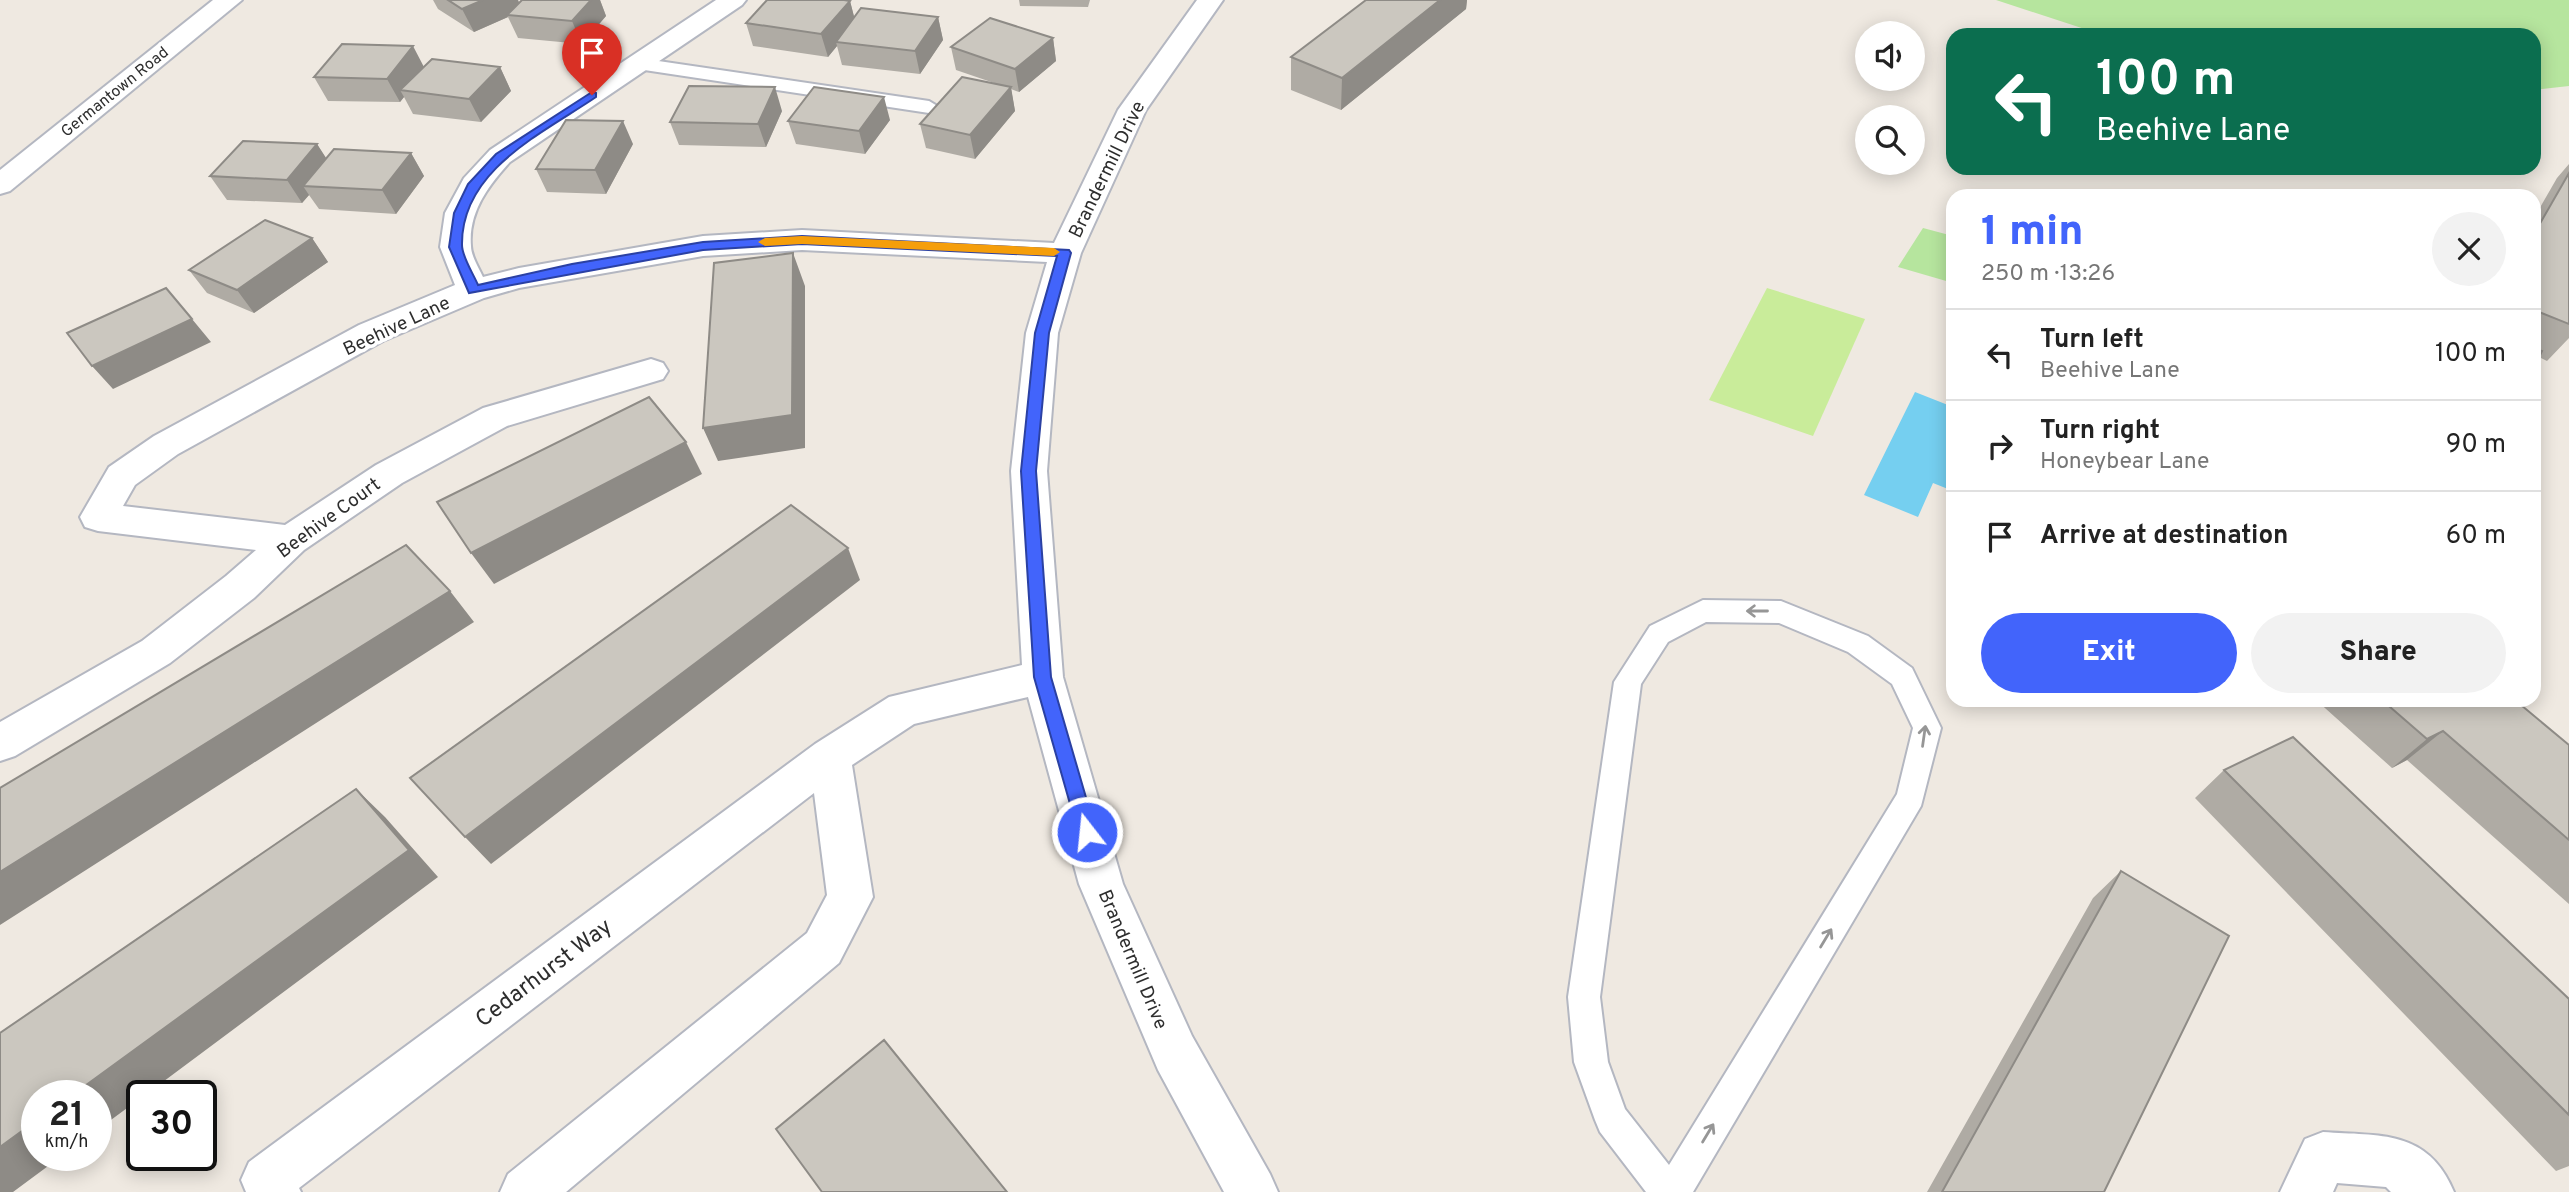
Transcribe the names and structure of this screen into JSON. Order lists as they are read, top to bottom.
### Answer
{
  "streets": {
    "street": [
      "Germantown Road",
      "Brandermill Drive",
      "Beehive Lane",
      "Beehive Court",
      "Cedarhurst Way"
    ]
  },
  "crossings": [
    ["Brandermill Drive", "Beehive Lane"],
    ["Brandermill Drive", "Cedarhurst Way"],
    ["Beehive Lane", "Beehive Court"]
  ],
  "page": {
    "turn": ["100 m", "Beehive Lane"],
    "heading": ["1 min", "250 m · 13:26"],
    "list": [
      {
        "name": "Turn left",
        "note": "Beehive Lane",
        "value": "100 m"
      },
      {
        "name": "Turn right",
        "note": "Honeybear Lane",
        "value": "90 m"
      },
      {
        "name": "Arrive at destination",
        "value": "60 m"
      }
    ],
    "buttons": ["Exit", "Share"],
    "speed": "21 km/h",
    "limit": "30"
  }
}
